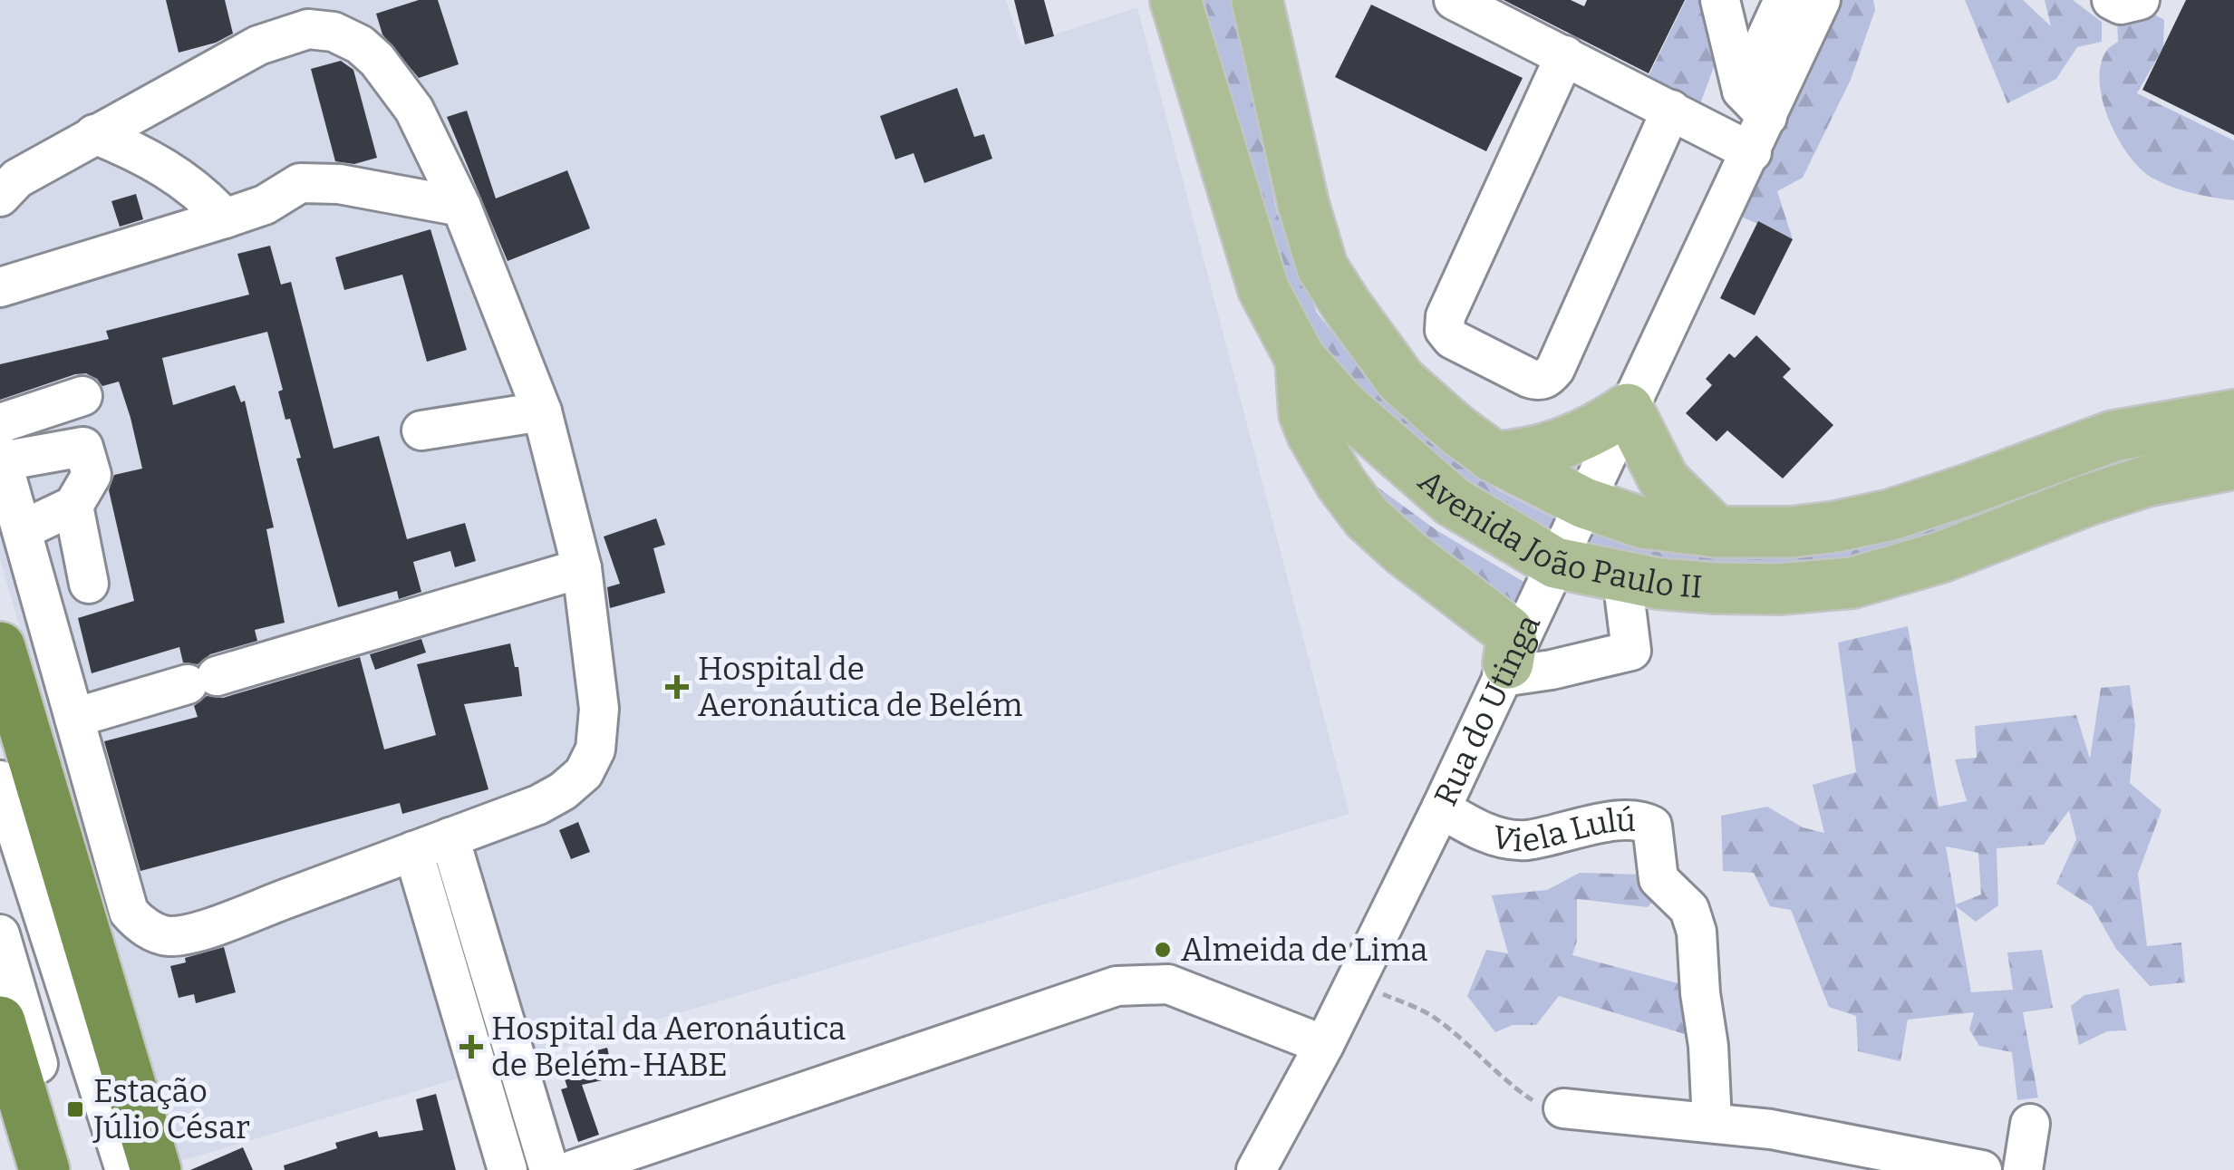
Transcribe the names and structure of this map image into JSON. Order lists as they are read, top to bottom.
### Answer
{
  "streets": {
    "main road": ["Avenida João Paulo II"],
    "street": ["Rua do Utinga", "Viela Lulú"]
  },
  "crossings": [
    ["Avenida João Paulo II", "Rua do Utinga"],
    ["Rua do Utinga", "Viela Lulú"]
  ],
  "places": {
    "health": ["Hospital de Aeronáutica de Belém", "Hospital da Aeronáutica de Belém-HABE"],
    "other": ["Almeida de Lima"],
    "transit": ["Estação Júlio César"]
  }
}
